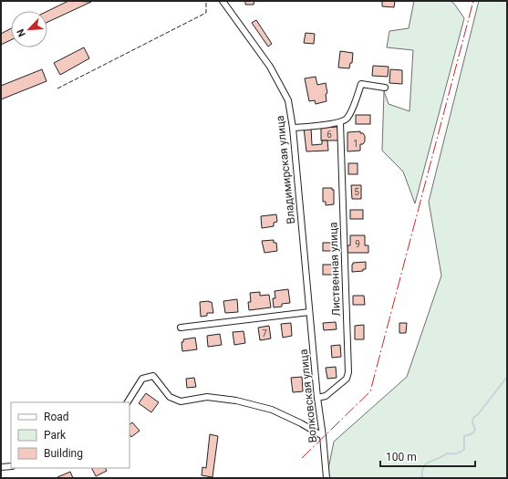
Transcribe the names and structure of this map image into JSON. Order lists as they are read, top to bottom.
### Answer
{
  "streets": {
    "street": ["Владимирская улица", "Лиственная улица", "Волковская улица"]
  },
  "crossings": [
    ["Владимирская улица", "Волковская улица"],
    ["Лиственная улица", "Волковская улица"]
  ],
  "house_numbers": [
    "6",
    "1",
    "5",
    "9",
    "7"
  ],
  "legend": ["Road", "Park", "Building"],
  "scale_bar": "100 m",
  "north": "bottom left"
}
